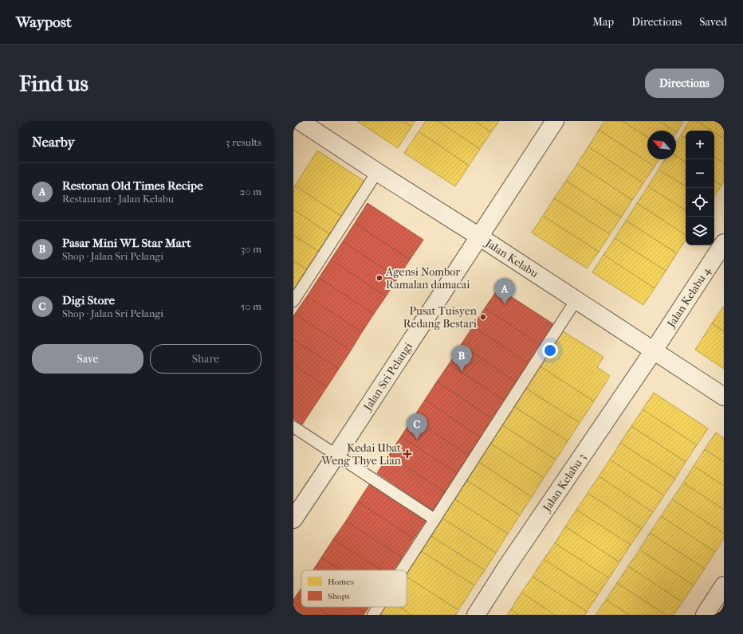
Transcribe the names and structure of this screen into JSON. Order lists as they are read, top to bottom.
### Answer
{
  "streets": {
    "street": [
      "Jalan Kelabu",
      "Jalan Kelabu 4",
      "Jalan Sri Pelangi",
      "Jalan Kelabu 3"
    ]
  },
  "crossings": [
    ["Jalan Kelabu", "Jalan Kelabu 4"],
    ["Jalan Kelabu", "Jalan Sri Pelangi"],
    ["Jalan Kelabu", "Jalan Kelabu 3"],
    ["Jalan Kelabu 4", "Jalan Kelabu 3"]
  ],
  "places": {
    "other": ["Agensi Nombor Ramalan damacai", "Pusat Tuisyen Redang Bestari"],
    "health": ["Kedai Ubat Weng Thye Lian"]
  },
  "legend": ["Homes", "Shops"],
  "north": "top left",
  "page": {
    "header": "Waypost",
    "nav": ["Map", "Directions", "Saved"],
    "buttons": [
      "Directions",
      ["Save", "Share"]
    ],
    "title": "Find us",
    "heading": ["Nearby", "3 results"],
    "map_buttons": ["+", "−"],
    "list": [
      {
        "mark": "A",
        "name": "Restoran Old Times Recipe",
        "note": "Restaurant · Jalan Kelabu",
        "value": "20 m"
      },
      {
        "mark": "B",
        "name": "Pasar Mini WL Star Mart",
        "note": "Shop · Jalan Sri Pelangi",
        "value": "30 m"
      },
      {
        "mark": "C",
        "name": "Digi Store",
        "note": "Shop · Jalan Sri Pelangi",
        "value": "50 m"
      }
    ],
    "pins": ["A", "B", "C"]
  }
}
